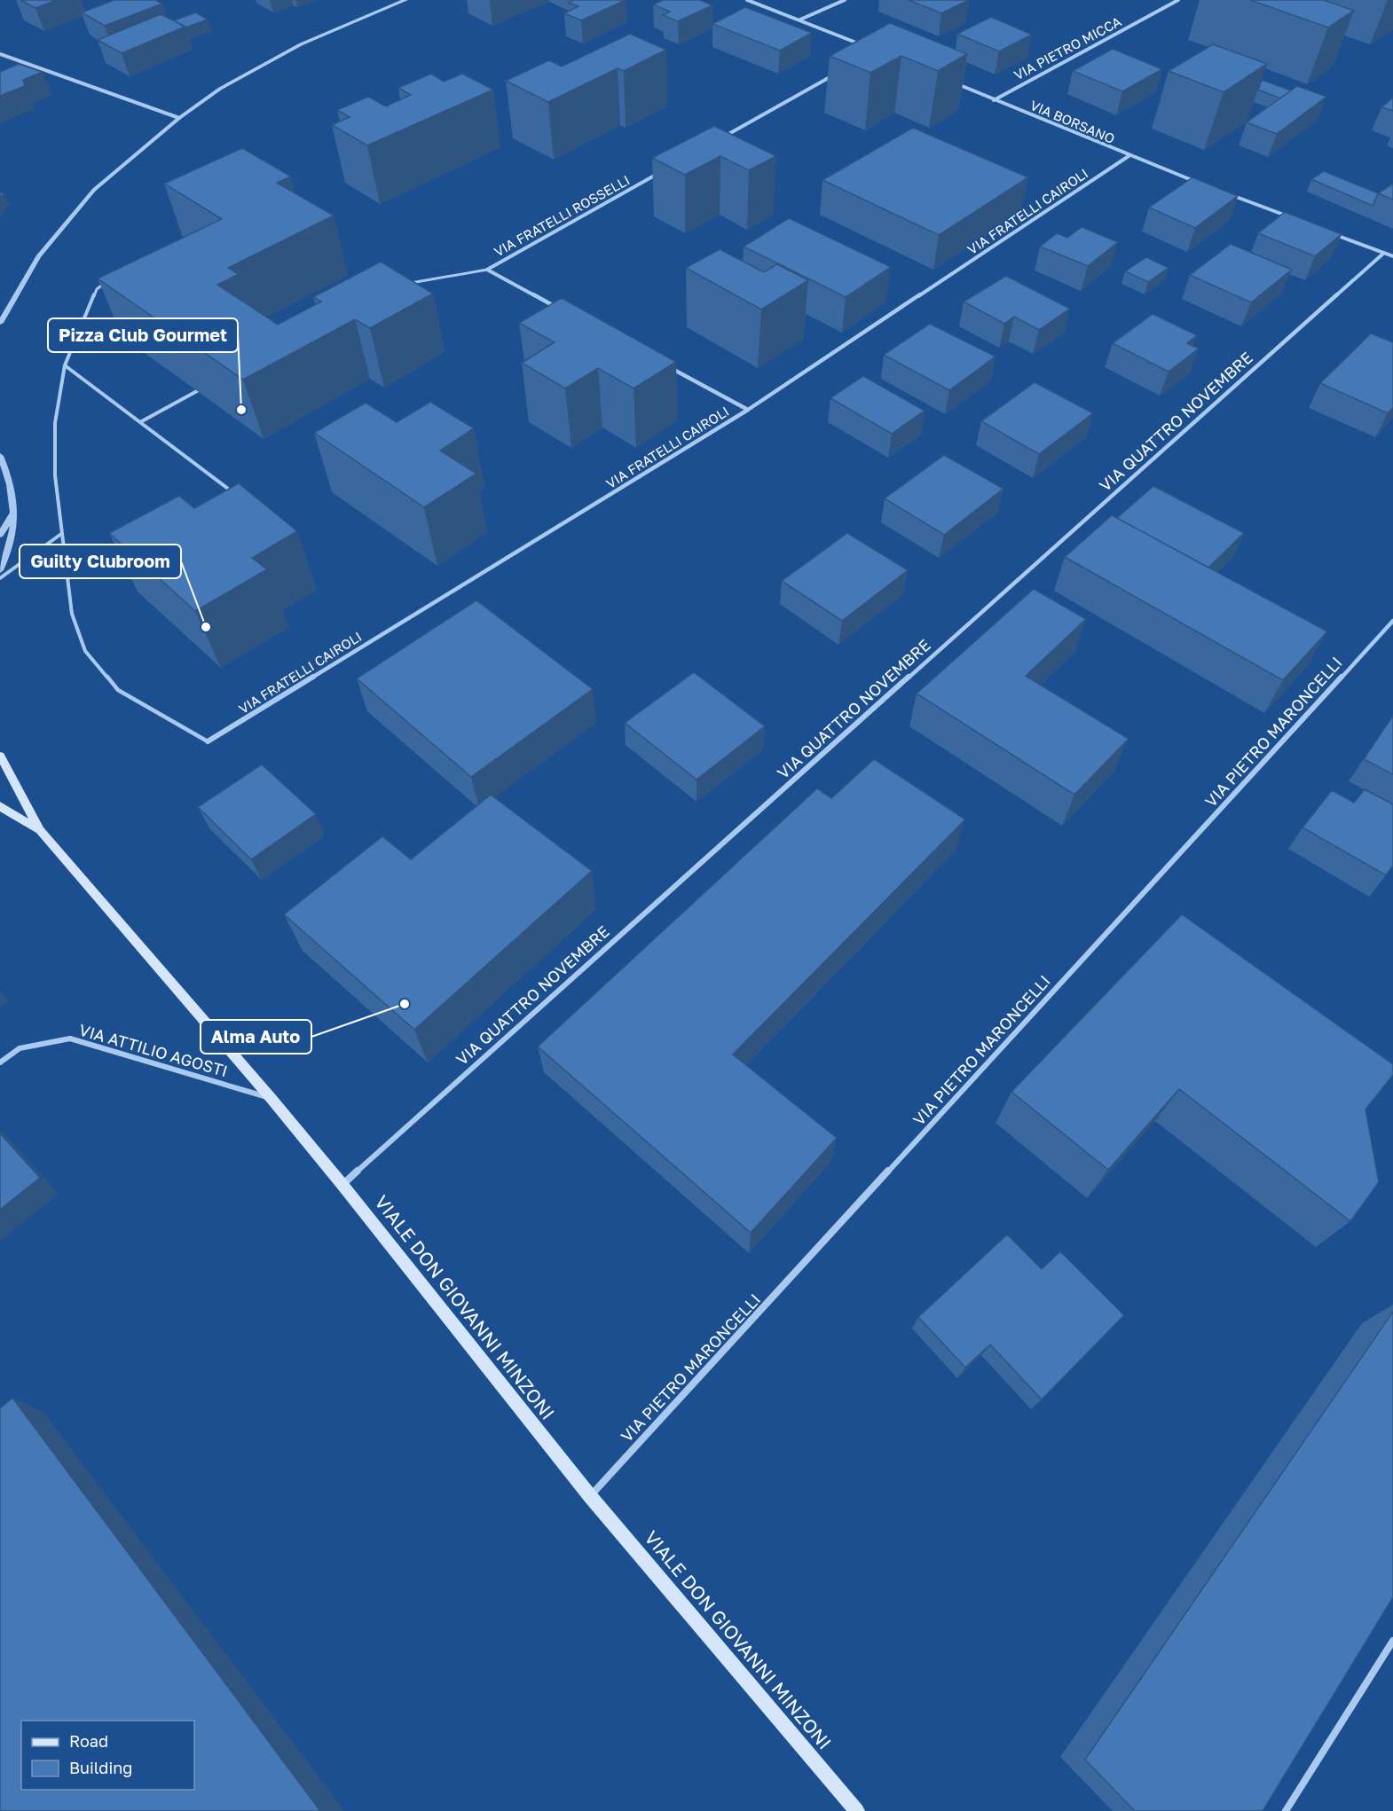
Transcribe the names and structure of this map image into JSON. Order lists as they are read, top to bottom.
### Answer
{
  "streets": {
    "main road": ["VIALE DON GIOVANNI MINZONI"],
    "street": [
      "VIA PIETRO MICCA",
      "VIA BORSANO",
      "VIA FRATELLI CAIROLI",
      "VIA FRATELLI ROSSELLI",
      "VIA QUATTRO NOVEMBRE",
      "VIA PIETRO MARONCELLI",
      "VIA ATTILIO AGOSTI"
    ]
  },
  "crossings": [
    ["VIA PIETRO MICCA", "VIA BORSANO"],
    ["VIA BORSANO", "VIA FRATELLI CAIROLI"],
    ["VIA QUATTRO NOVEMBRE", "VIALE DON GIOVANNI MINZONI"],
    ["VIA PIETRO MARONCELLI", "VIALE DON GIOVANNI MINZONI"],
    ["VIA ATTILIO AGOSTI", "VIALE DON GIOVANNI MINZONI"]
  ],
  "places": ["Pizza Club Gourmet", "Guilty Clubroom", "Alma Auto"],
  "legend": ["Road", "Building"]
}
